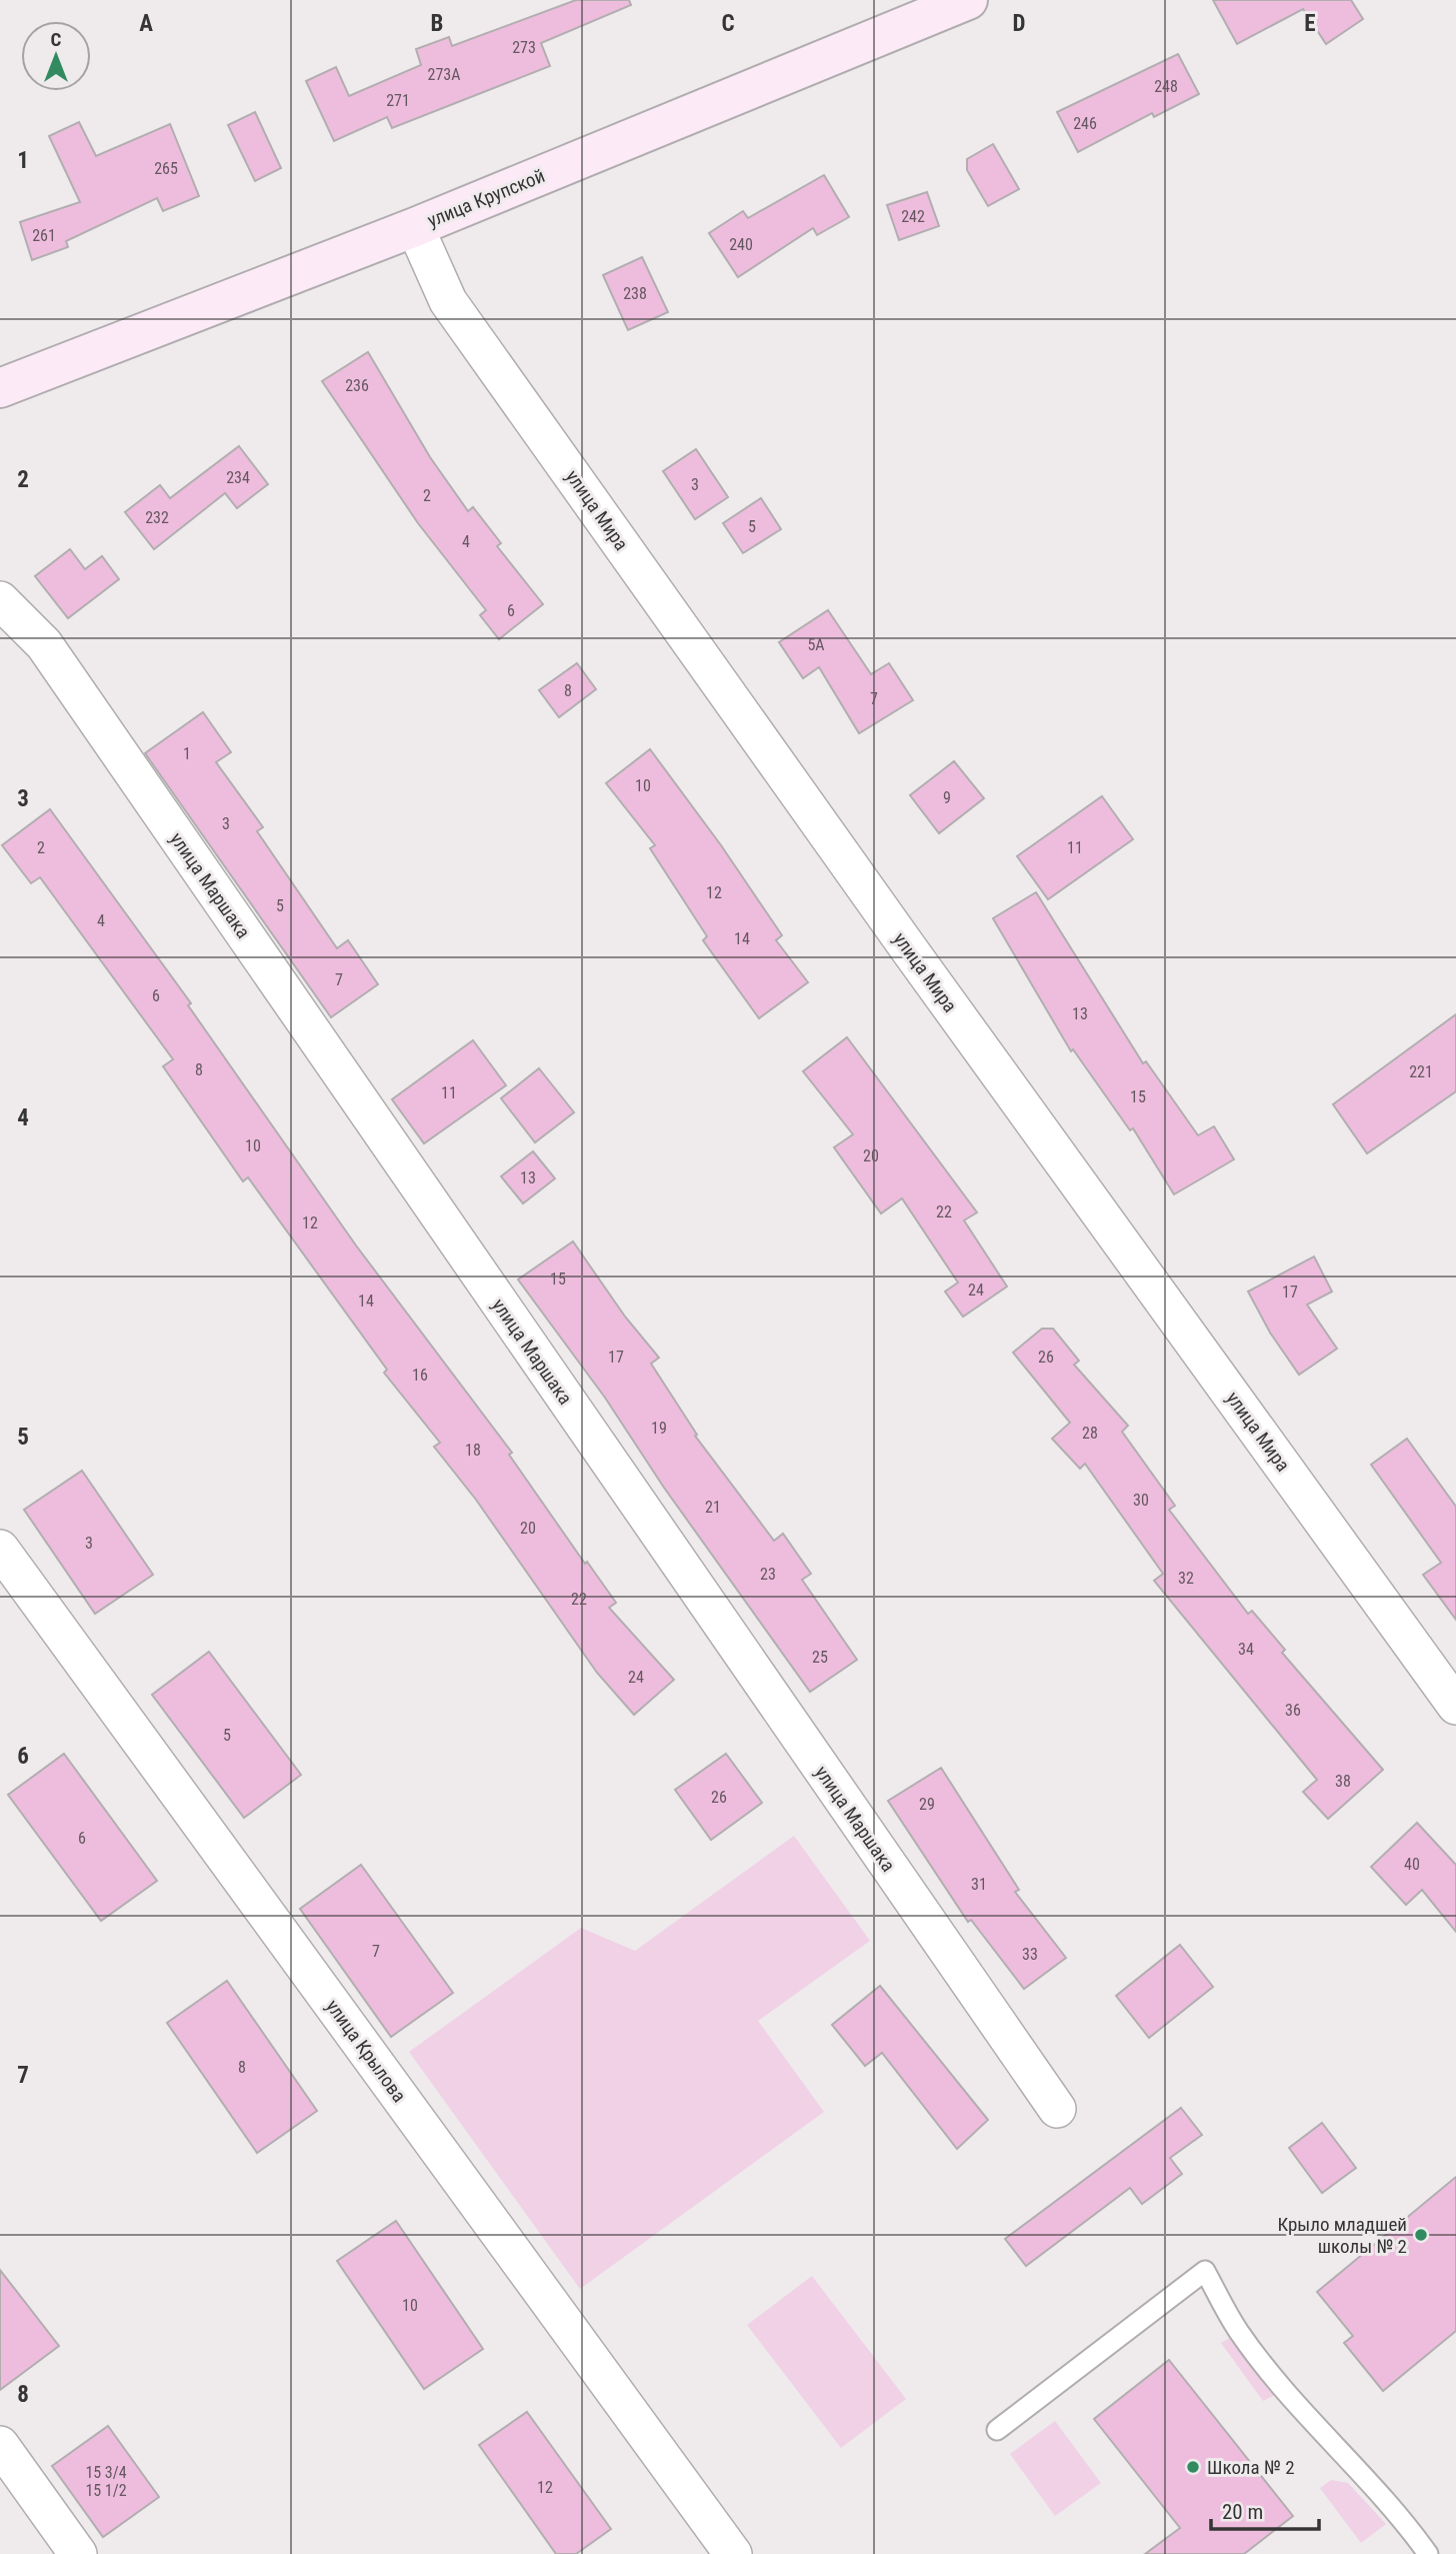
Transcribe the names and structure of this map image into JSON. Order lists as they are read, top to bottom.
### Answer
{
  "streets": {
    "street": [
      "улица Крупской",
      "улица Мира",
      "улица Маршака",
      "улица Крылова"
    ]
  },
  "crossings": [
    ["улица Крупской", "улица Мира"]
  ],
  "places": ["Крыло младшей школы № 2", "Школа № 2"],
  "house_numbers": [
    "273",
    "273А",
    "248",
    "271",
    "246",
    "265",
    "242",
    "261",
    "240",
    "238",
    "236",
    "234",
    "3",
    "2",
    "232",
    "5",
    "4",
    "6",
    "5А",
    "8",
    "7",
    "1",
    "10",
    "9",
    "3",
    "2",
    "11",
    "12",
    "5",
    "4",
    "14",
    "7",
    "6",
    "13",
    "8",
    "221",
    "11",
    "15",
    "10",
    "20",
    "13",
    "22",
    "12",
    "15",
    "24",
    "17",
    "14",
    "17",
    "26",
    "16",
    "19",
    "28",
    "18",
    "30",
    "21",
    "20",
    "3",
    "23",
    "32",
    "22",
    "34",
    "25",
    "24",
    "36",
    "5",
    "38",
    "26",
    "29",
    "6",
    "40",
    "31",
    "7",
    "33",
    "8",
    "10",
    "15 3/4 15 1/2",
    "12"
  ],
  "scale_bar": "20 m",
  "north": "top",
  "grid": {
    "columns": [
      "A",
      "B",
      "C",
      "D",
      "E"
    ],
    "rows": [
      "1",
      "2",
      "3",
      "4",
      "5",
      "6",
      "7",
      "8"
    ]
  }
}
